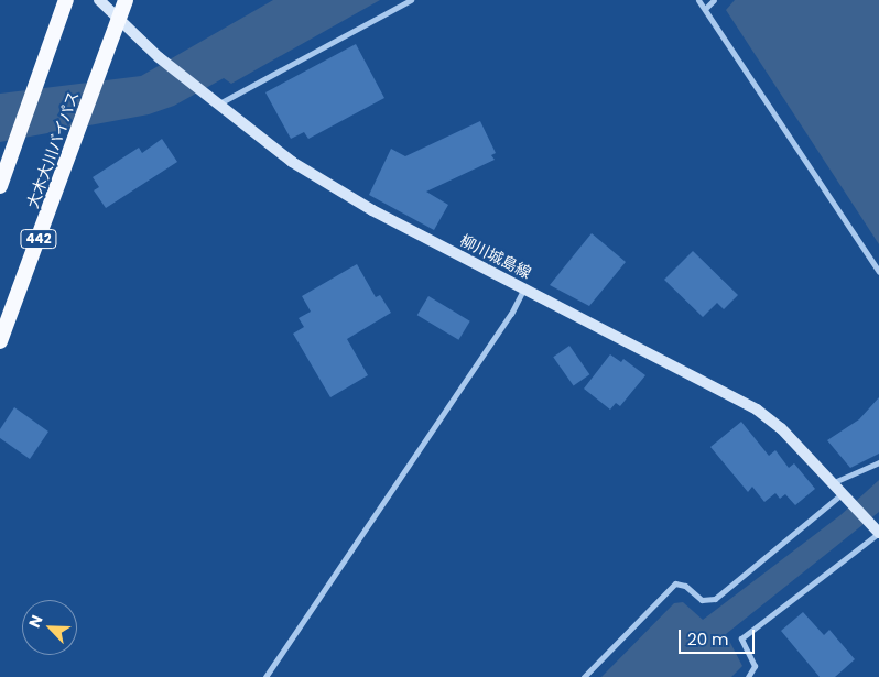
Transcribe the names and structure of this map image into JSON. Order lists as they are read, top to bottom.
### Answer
{
  "streets": {
    "highway": ["大木大川バイパス", "442"],
    "main road": ["柳川城島線"]
  },
  "crossings": [
    ["大木大川バイパス", "柳川城島線"]
  ],
  "scale_bar": "20 m",
  "north": "top left"
}
